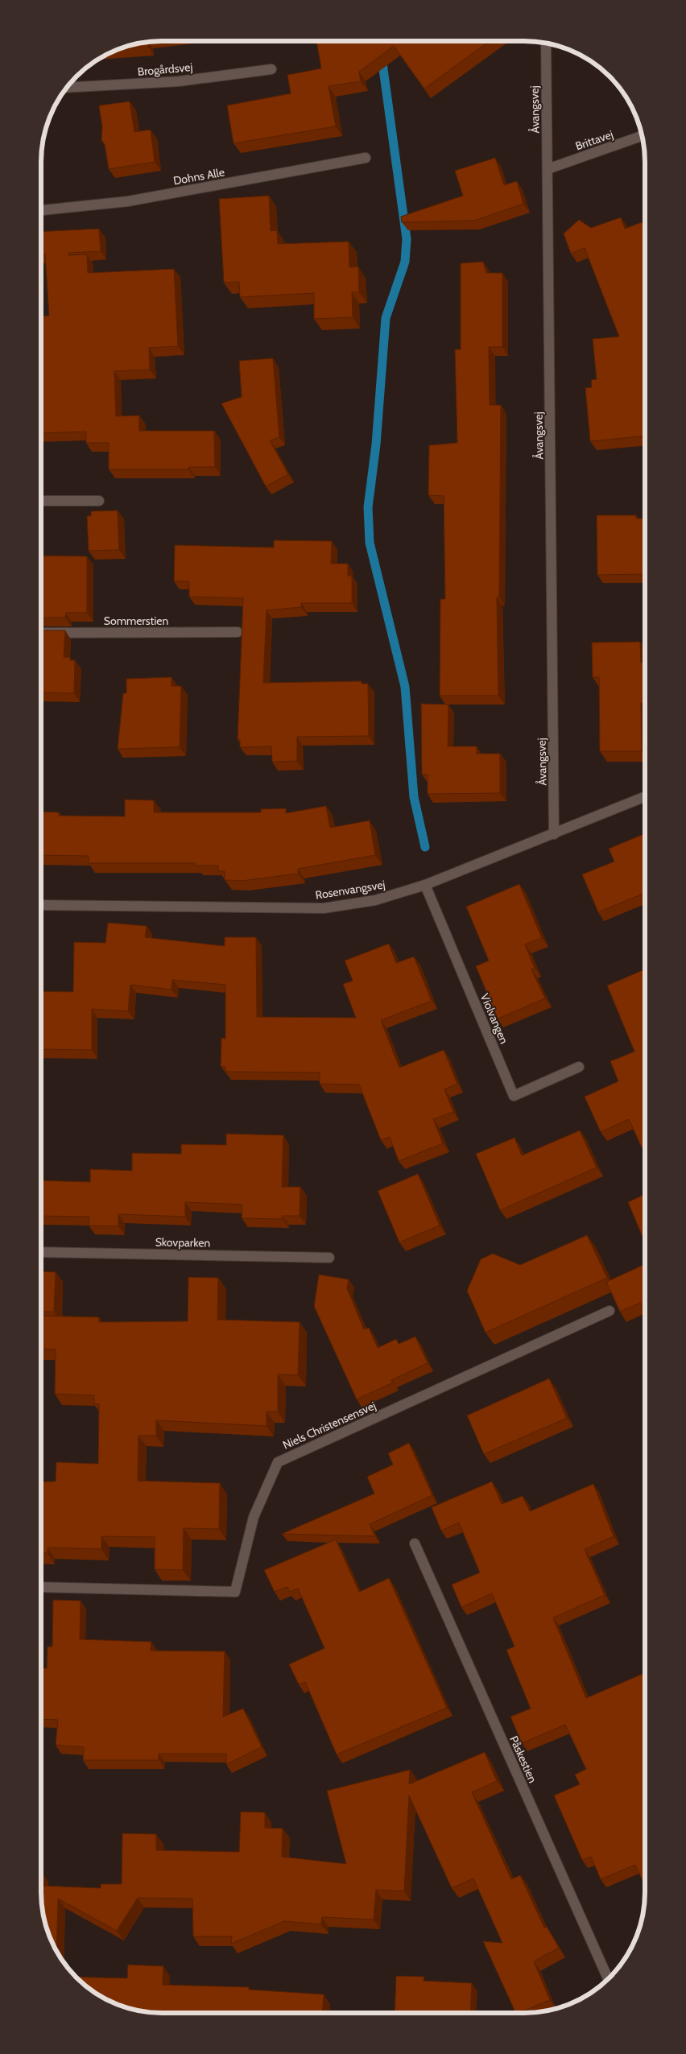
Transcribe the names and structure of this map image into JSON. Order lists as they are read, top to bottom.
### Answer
{
  "streets": {
    "street": [
      "Brogårdsvej",
      "Åvangsvej",
      "Brittavej",
      "Dohns Alle",
      "Sommerstien",
      "Rosenvangsvej",
      "Violvangen",
      "Skovparken",
      "Niels Christensensvej",
      "Påskestien"
    ]
  },
  "crossings": [
    ["Åvangsvej", "Brittavej"],
    ["Åvangsvej", "Rosenvangsvej"],
    ["Rosenvangsvej", "Violvangen"]
  ]
}
